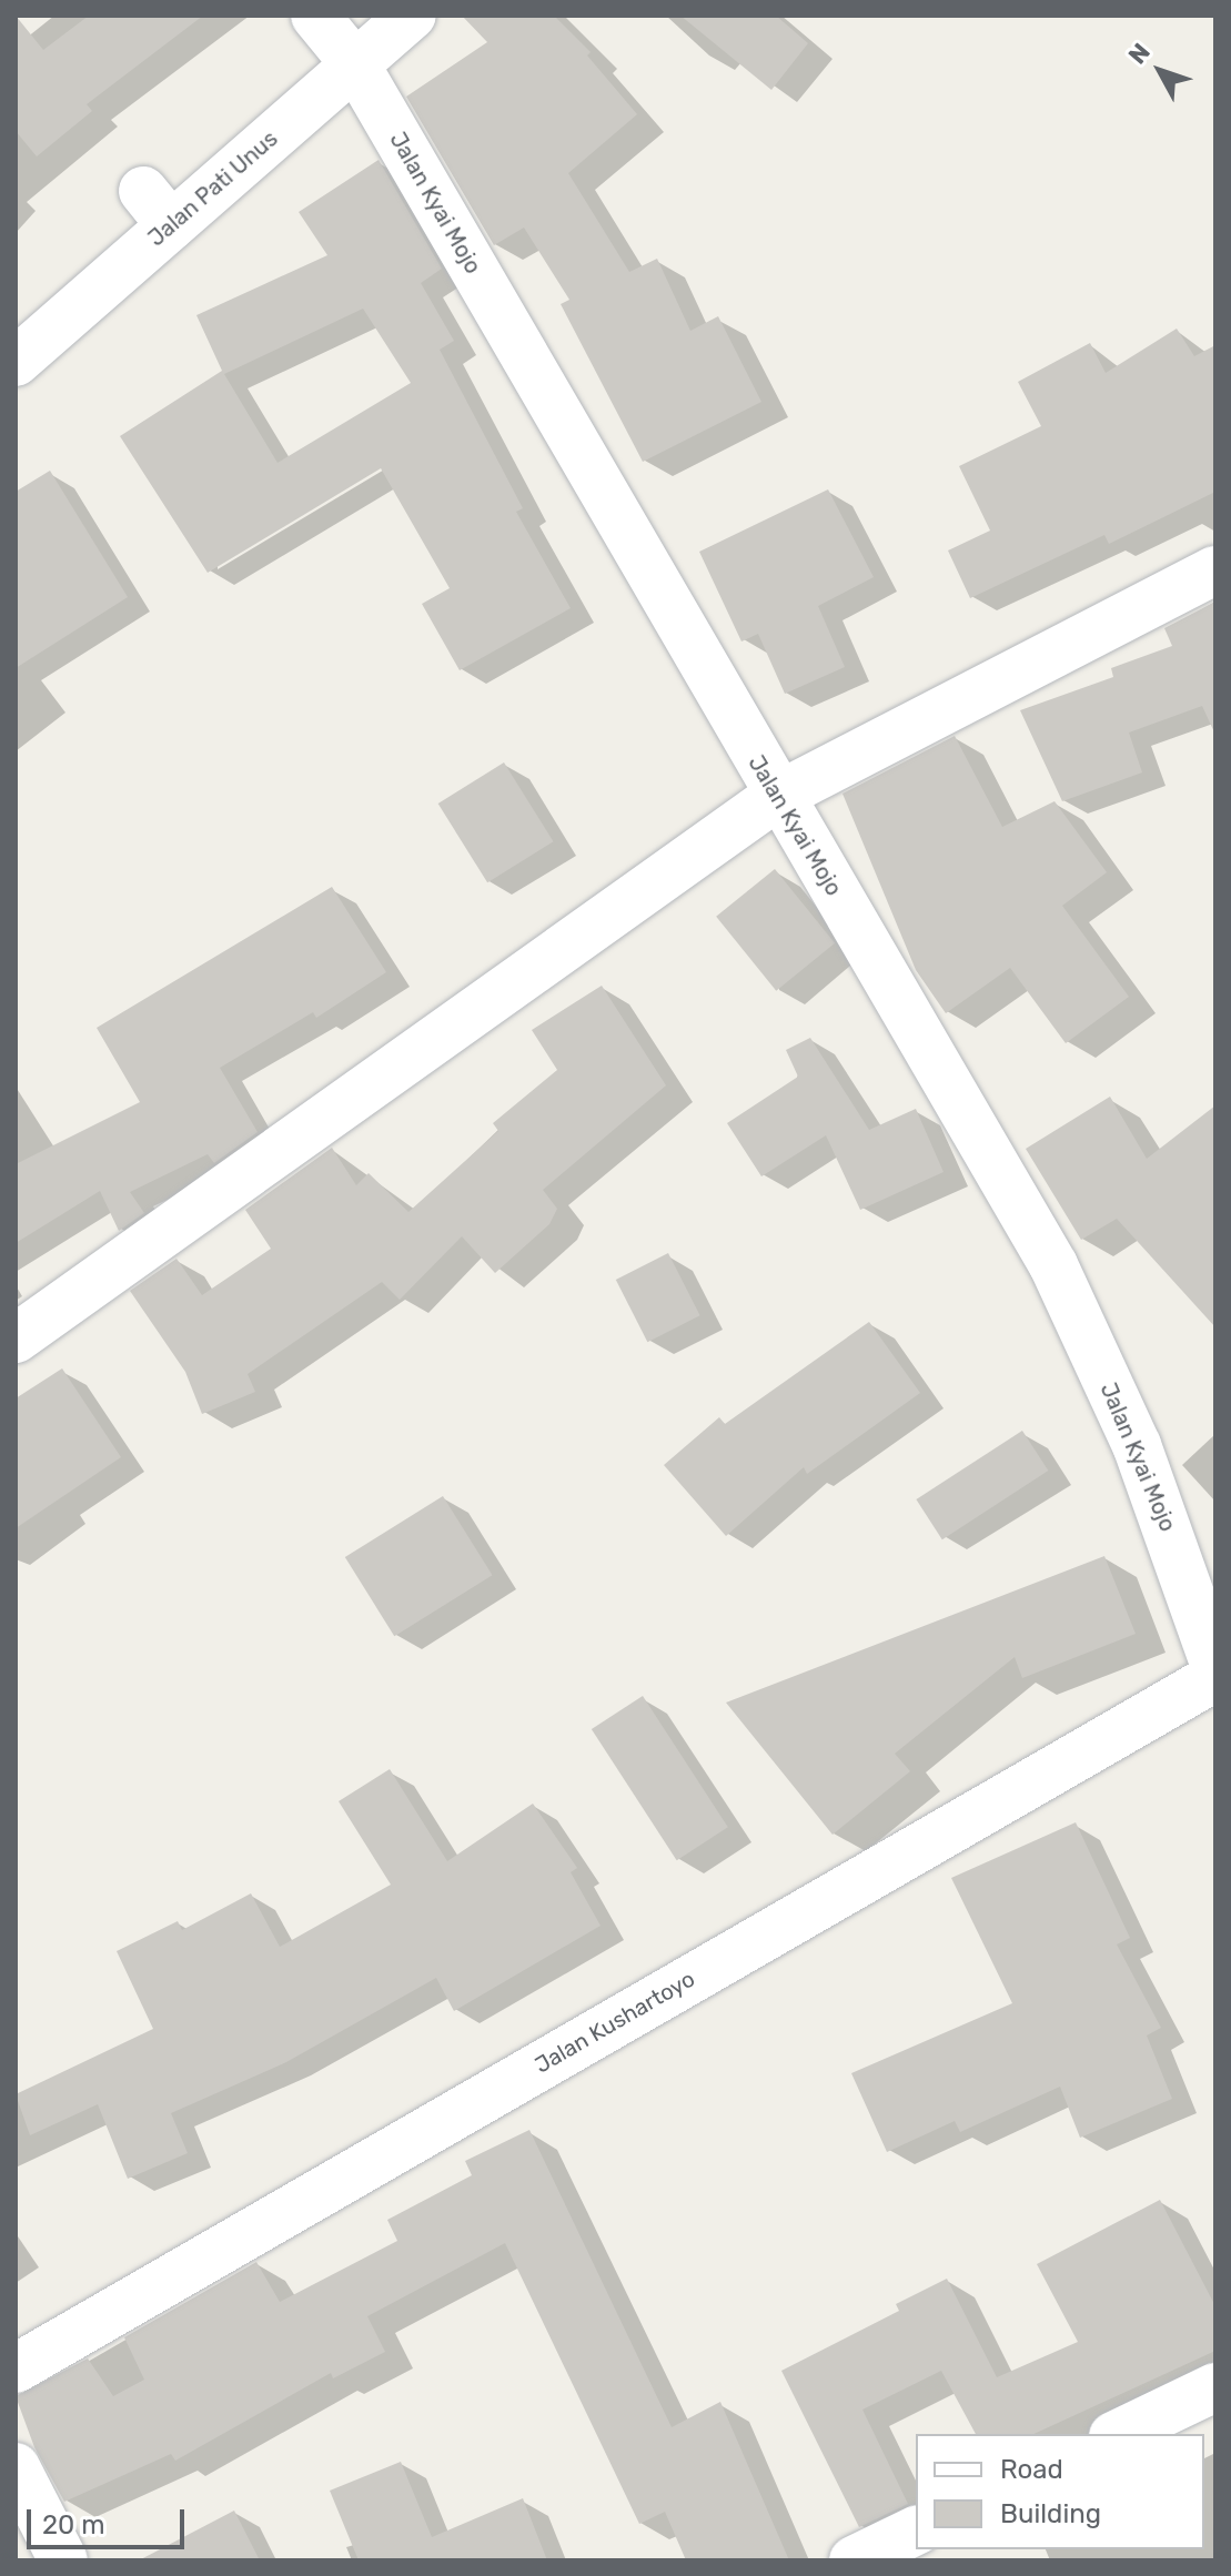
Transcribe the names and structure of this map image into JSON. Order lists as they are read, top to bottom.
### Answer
{
  "streets": {
    "street": ["Jalan Pati Unus", "Jalan Kyai Mojo", "Jalan Kushartoyo"]
  },
  "crossings": [
    ["Jalan Pati Unus", "Jalan Kyai Mojo"],
    ["Jalan Kyai Mojo", "Jalan Kushartoyo"]
  ],
  "legend": ["Road", "Building"],
  "scale_bar": "20 m",
  "north": "top left"
}
